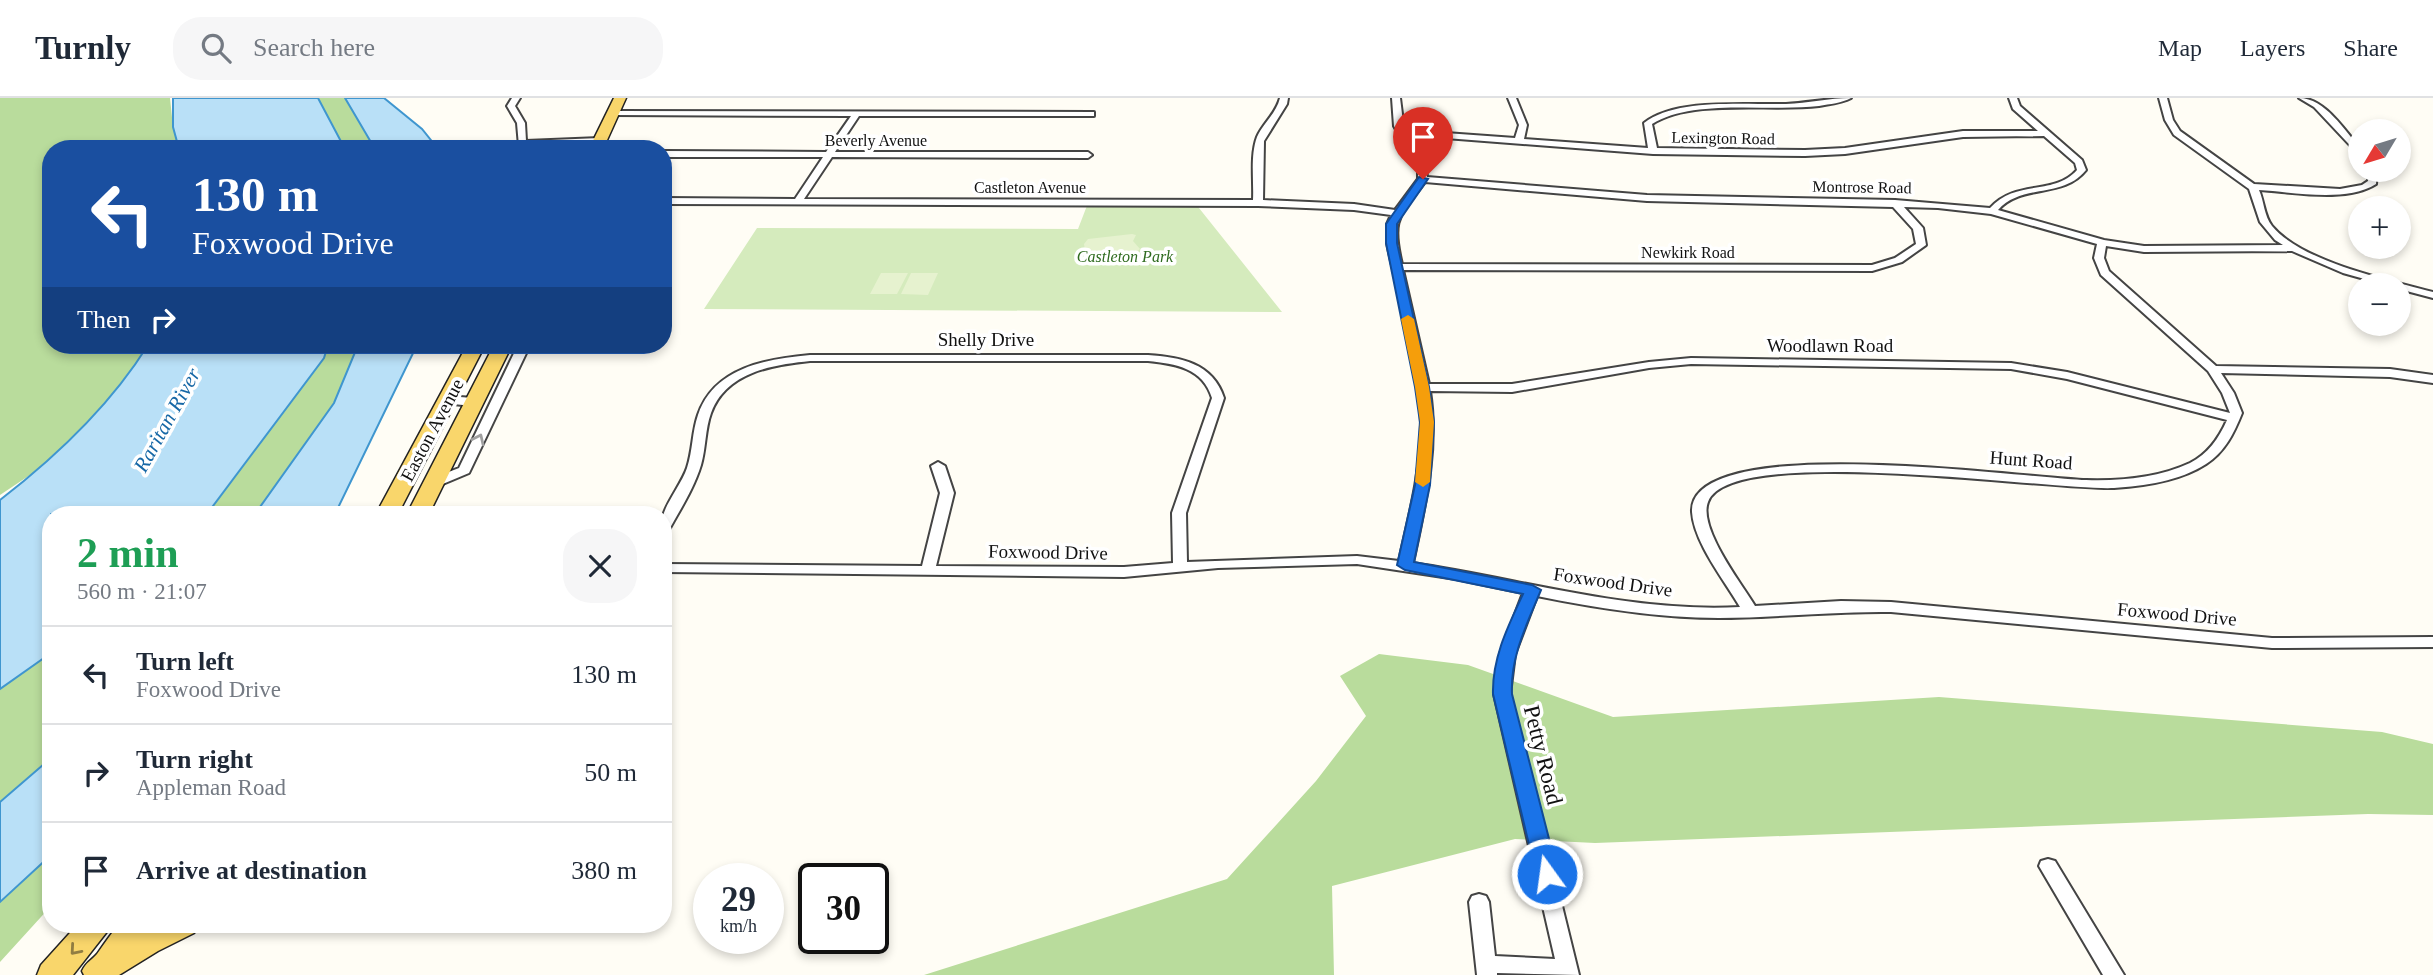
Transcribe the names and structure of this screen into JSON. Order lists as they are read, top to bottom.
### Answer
{
  "streets": {
    "main road": ["Easton Avenue"],
    "street": [
      "Lexington Road",
      "Beverly Avenue",
      "Castleton Avenue",
      "Montrose Road",
      "Newkirk Road",
      "Shelly Drive",
      "Woodlawn Road",
      "Hunt Road",
      "Foxwood Drive",
      "Petty Road"
    ]
  },
  "crossings": [
    ["Montrose Road", "Newkirk Road"],
    ["Shelly Drive", "Foxwood Drive"],
    ["Woodlawn Road", "Hunt Road"],
    ["Hunt Road", "Foxwood Drive"],
    ["Foxwood Drive", "Petty Road"]
  ],
  "water": ["Raritan River"],
  "parks": ["Castleton Park"],
  "north": "bottom left",
  "page": {
    "header": "Turnly",
    "search": "Search here",
    "nav": ["Map", "Layers", "Share"],
    "map_buttons": ["+", "−"],
    "turn": ["130 m", "Foxwood Drive"],
    "then": "Then",
    "heading": ["2 min", "560 m · 21:07"],
    "list": [
      {
        "name": "Turn left",
        "note": "Foxwood Drive",
        "value": "130 m"
      },
      {
        "name": "Turn right",
        "note": "Appleman Road",
        "value": "50 m"
      },
      {
        "name": "Arrive at destination",
        "value": "380 m"
      }
    ],
    "speed": "29 km/h",
    "limit": "30"
  }
}
